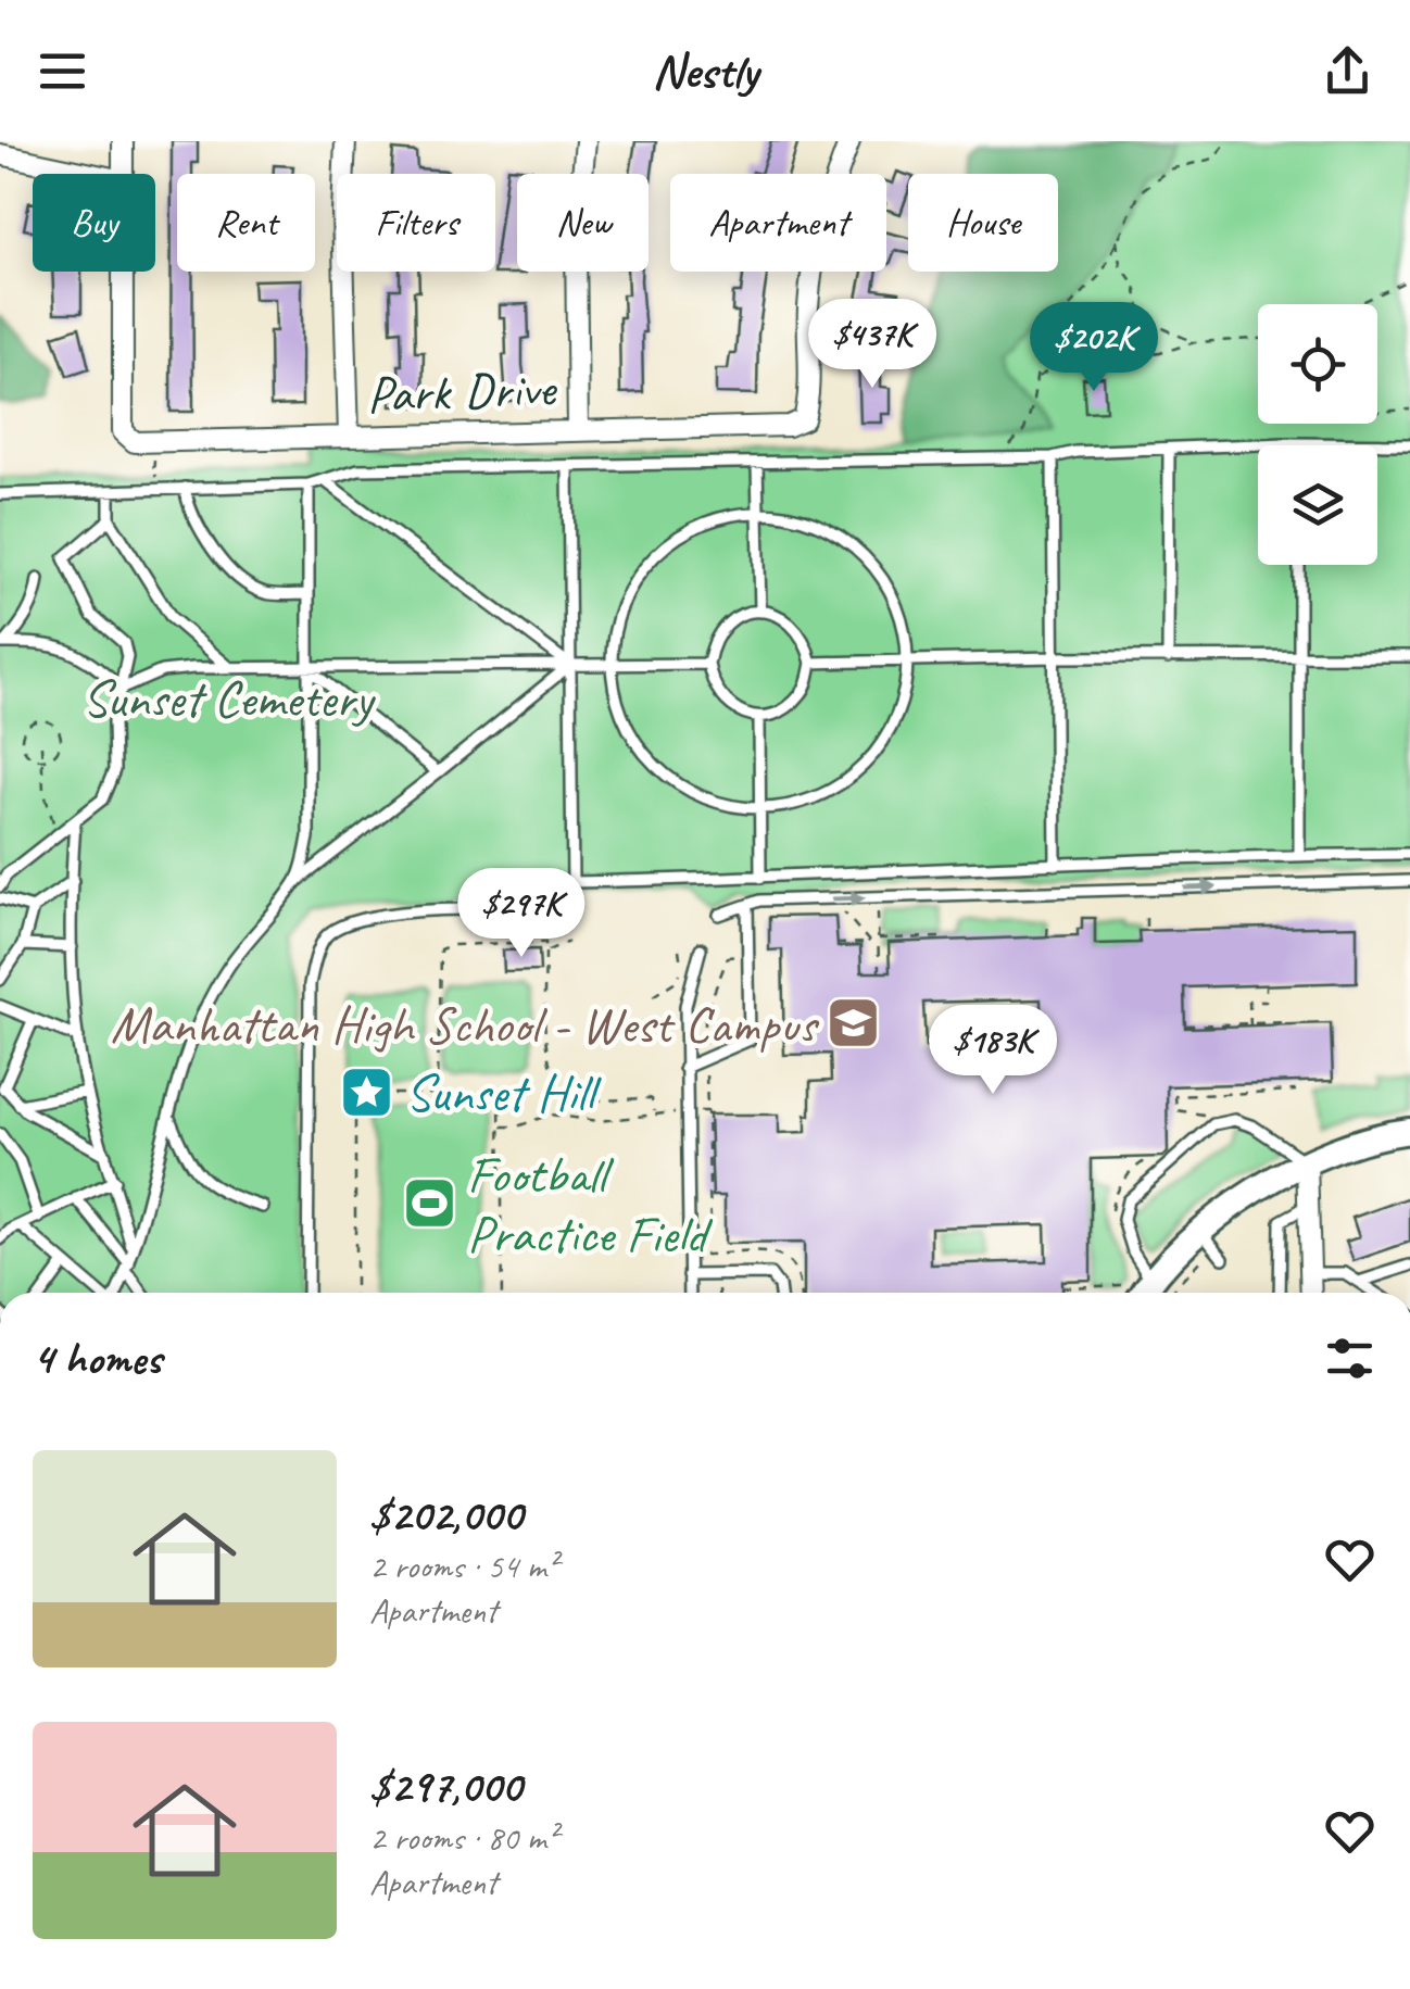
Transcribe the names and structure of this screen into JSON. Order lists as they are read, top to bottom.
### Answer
{
  "streets": {
    "street": ["Park Drive"]
  },
  "parks": ["Sunset Cemetery"],
  "places": {
    "school or university": ["Manhattan High School - West Campus"],
    "place": ["Sunset Hill"],
    "sports": ["Football Practice Field"]
  },
  "page": {
    "header": "Nestly",
    "chip": [
      "Buy",
      "Rent",
      "Filters",
      "New",
      "Apartment",
      "House"
    ],
    "price": [
      "$437K",
      "$202K",
      "$297K",
      "$183K"
    ],
    "heading": "4 homes",
    "list": [
      {
        "name": "$202,000",
        "note": "2 rooms · 54 m² · Apartment"
      },
      {
        "name": "$297,000",
        "note": "2 rooms · 80 m² · Apartment"
      }
    ]
  }
}
